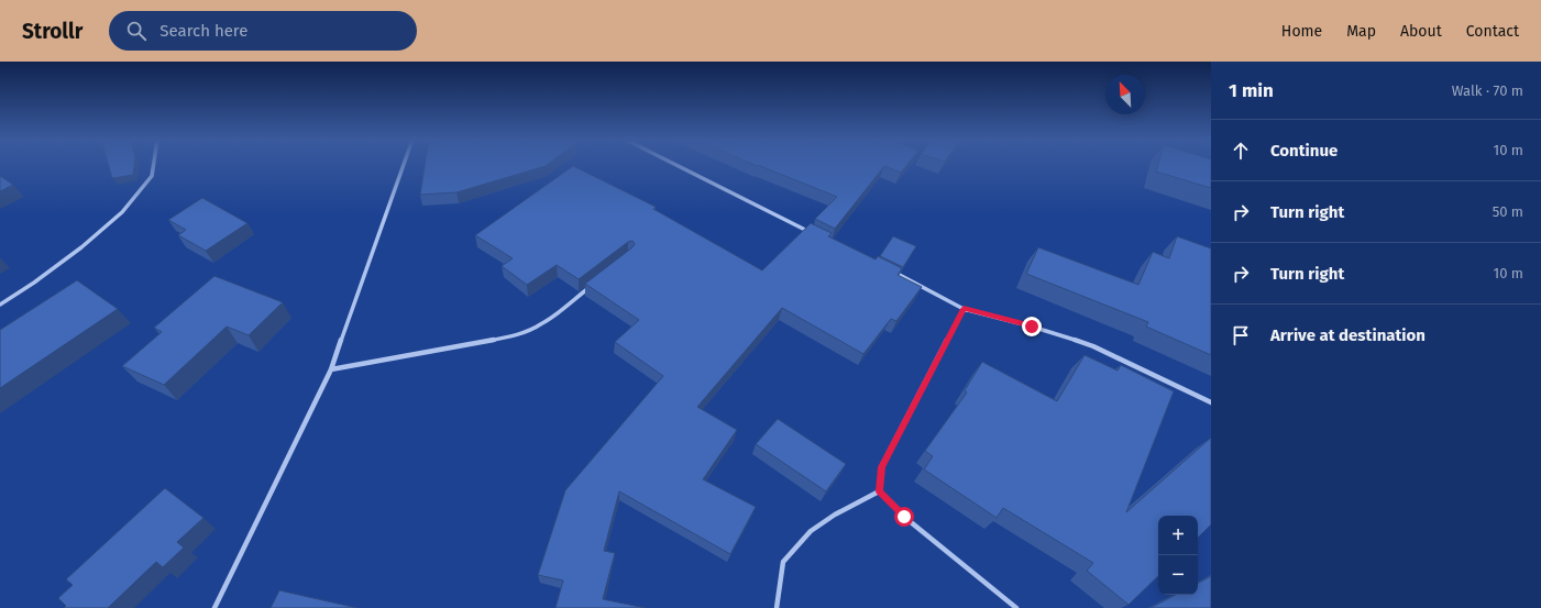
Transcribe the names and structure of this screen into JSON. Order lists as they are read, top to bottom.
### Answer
{
  "north": "top left",
  "page": {
    "header": "Strollr",
    "search": "Search here",
    "nav": [
      "Home",
      "Map",
      "About",
      "Contact"
    ],
    "heading": ["1 min", "Walk · 70 m"],
    "list": [
      ["Continue", "10 m"],
      ["Turn right", "50 m"],
      ["Turn right", "10 m"],
      "Arrive at destination"
    ],
    "map_buttons": ["+", "−"]
  }
}
